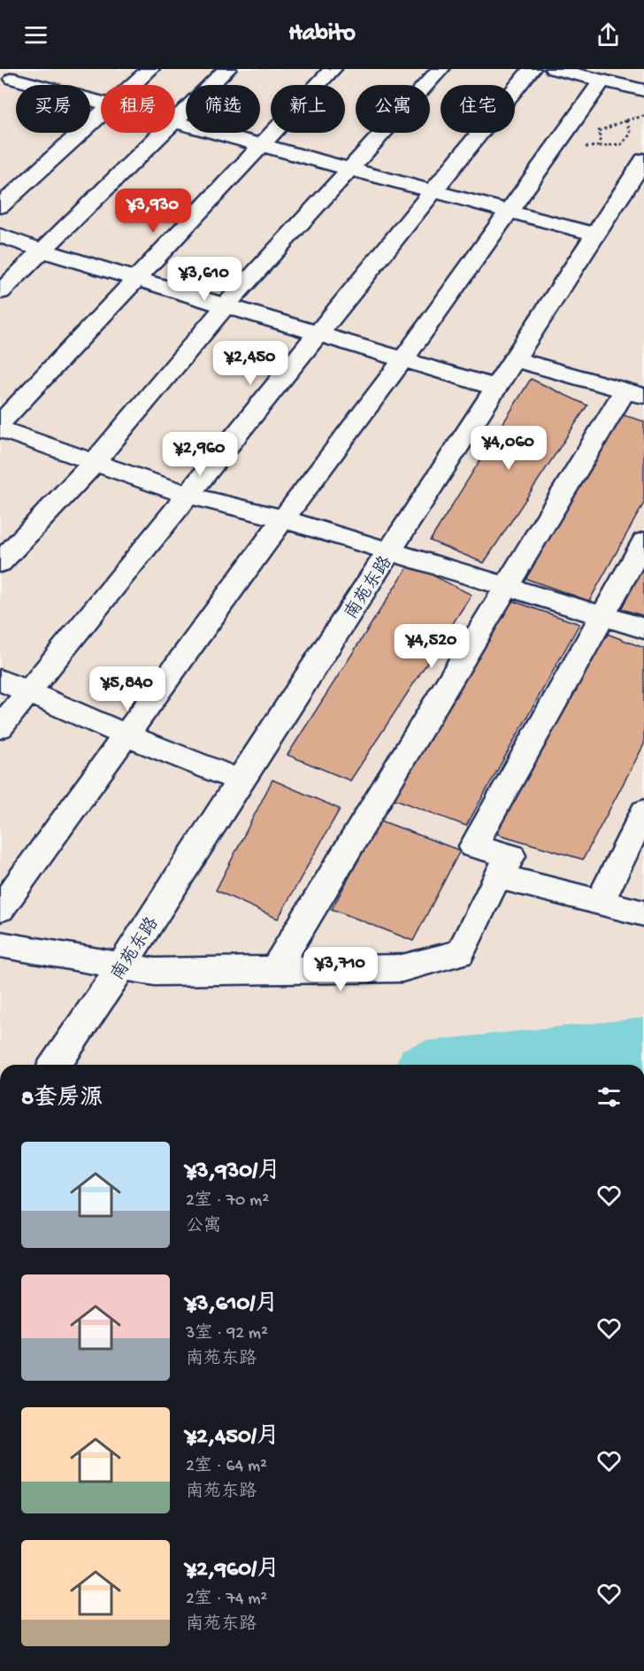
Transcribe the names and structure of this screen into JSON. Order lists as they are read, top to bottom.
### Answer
{
  "streets": {
    "street": ["南苑东路"]
  },
  "page": {
    "header": "Habito",
    "chip": [
      "买房",
      "租房",
      "筛选",
      "新上",
      "公寓",
      "住宅"
    ],
    "price": [
      "¥3,930",
      "¥3,610",
      "¥2,450",
      "¥4,060",
      "¥2,960",
      "¥4,520",
      "¥5,840",
      "¥3,710"
    ],
    "heading": "8套房源",
    "list": [
      {
        "name": "¥3,930/月",
        "note": "2室 · 70 m² · 公寓"
      },
      {
        "name": "¥3,610/月",
        "note": "3室 · 92 m² · 南苑东路"
      },
      {
        "name": "¥2,450/月",
        "note": "2室 · 64 m² · 南苑东路"
      },
      {
        "name": "¥2,960/月",
        "note": "2室 · 74 m² · 南苑东路"
      }
    ]
  }
}
